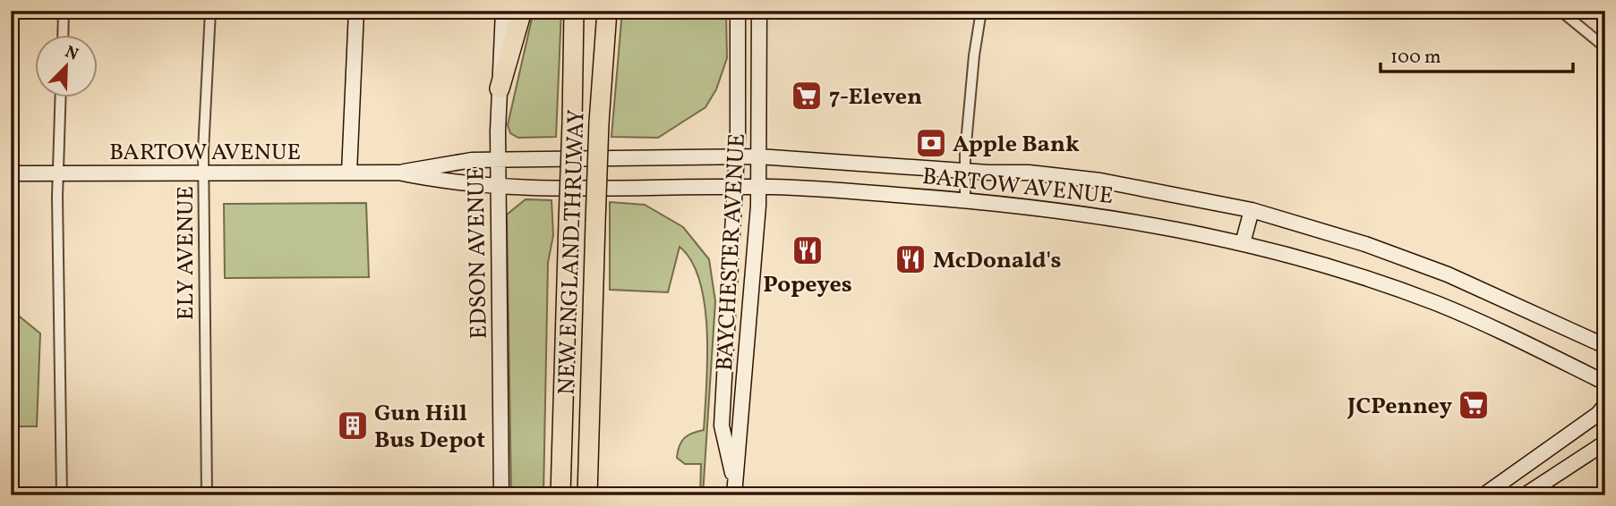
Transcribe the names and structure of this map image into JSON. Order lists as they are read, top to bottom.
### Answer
{
  "streets": {
    "highway": ["NEW ENGLAND THRUWAY"],
    "main road": ["BARTOW AVENUE", "BAYCHESTER AVENUE", "EDSON AVENUE"],
    "street": ["ELY AVENUE"]
  },
  "crossings": [
    ["BARTOW AVENUE", "BAYCHESTER AVENUE"],
    ["BARTOW AVENUE", "ELY AVENUE"],
    ["BARTOW AVENUE", "EDSON AVENUE"]
  ],
  "places": {
    "supermarket": ["7-Eleven", "JCPenney"],
    "bank": ["Apple Bank"],
    "restaurant": ["Popeyes", "McDonald's"],
    "building": ["Gun Hill Bus Depot"]
  },
  "scale_bar": "100 m",
  "north": "top right"
}
